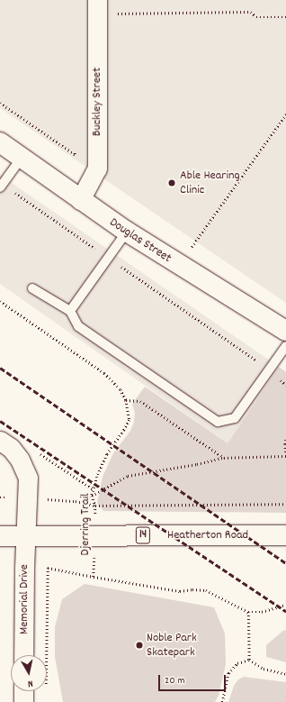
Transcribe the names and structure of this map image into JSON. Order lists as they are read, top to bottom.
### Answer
{
  "streets": {
    "main road": ["Douglas Street", "14", "Heatherton Road"],
    "street": ["Buckley Street", "Memorial Drive"],
    "path": ["Djerring Trail"]
  },
  "crossings": [
    ["Buckley Street", "Douglas Street"],
    ["Djerring Trail", "Heatherton Road"],
    ["Heatherton Road", "Memorial Drive"]
  ],
  "places": ["Able Hearing Clinic", "Noble Park Skatepark"],
  "scale_bar": "20 m",
  "north": "bottom"
}
